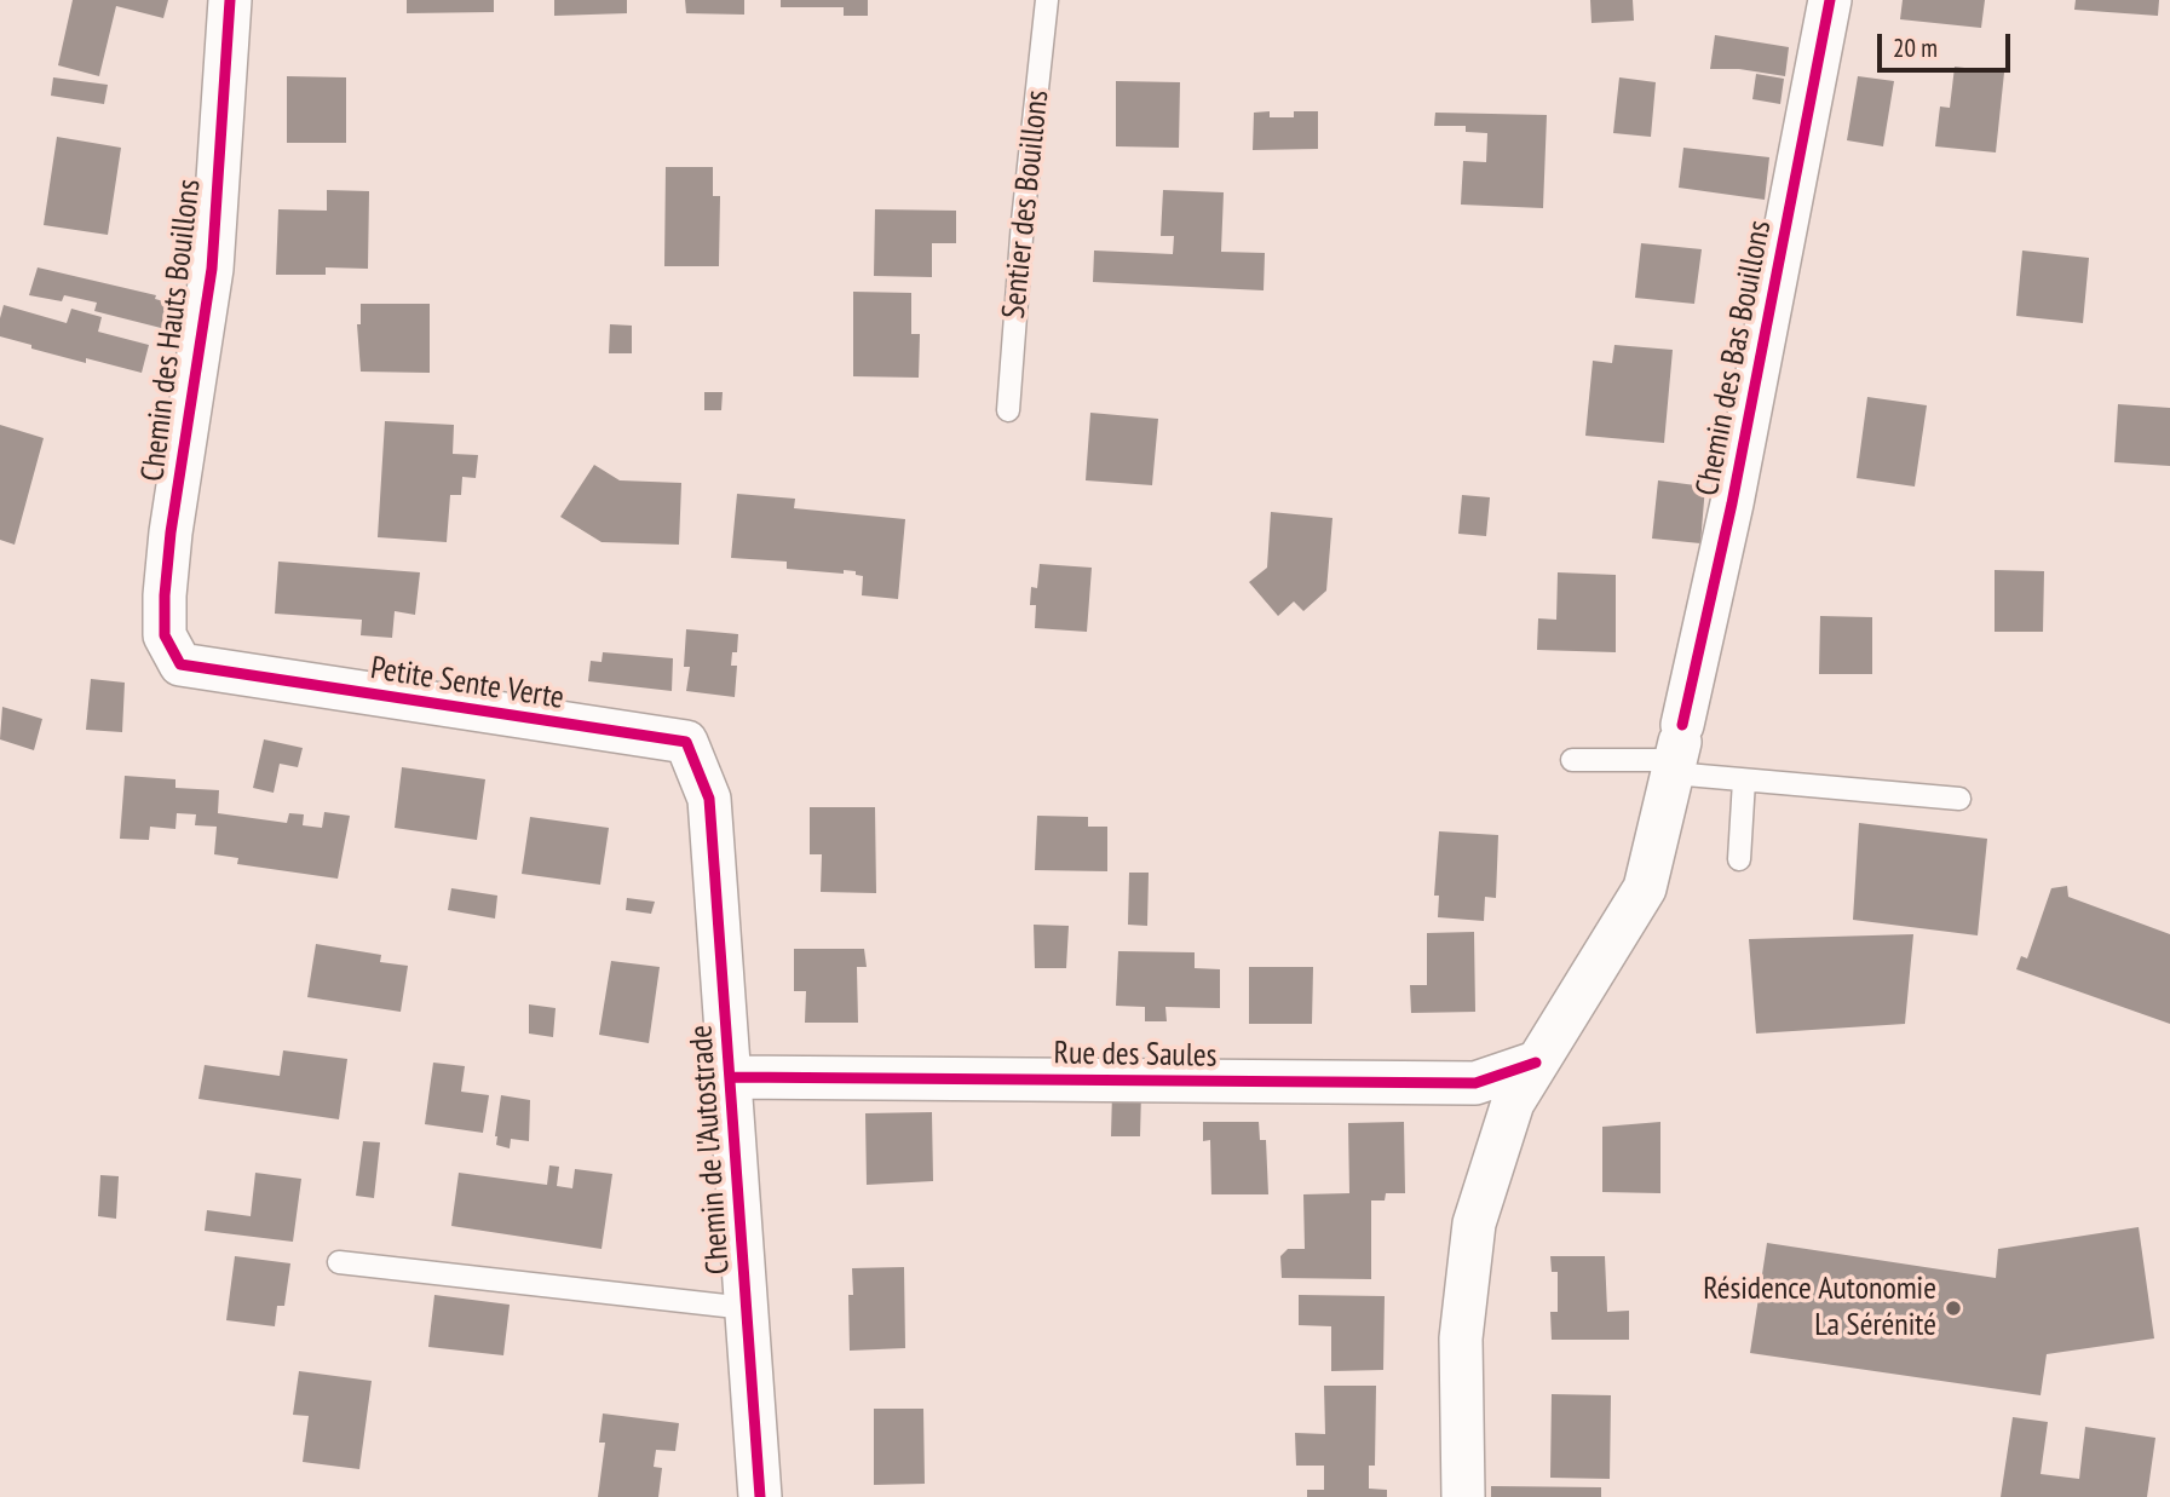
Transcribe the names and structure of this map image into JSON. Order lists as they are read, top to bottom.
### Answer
{
  "streets": {
    "street": [
      "Chemin des Hauts Bouillons",
      "Chemin des Bas Bouillons",
      "Petite Sente Verte",
      "Rue des Saules",
      "Chemin de l'Autostrade"
    ],
    "lane": ["Sentier des Bouillons"]
  },
  "crossings": [
    ["Chemin des Hauts Bouillons", "Petite Sente Verte"],
    ["Chemin des Bas Bouillons", "Rue des Saules"],
    ["Petite Sente Verte", "Chemin de l'Autostrade"],
    ["Rue des Saules", "Chemin de l'Autostrade"]
  ],
  "places": ["Résidence Autonomie La Sérénité"],
  "scale_bar": "20 m"
}
